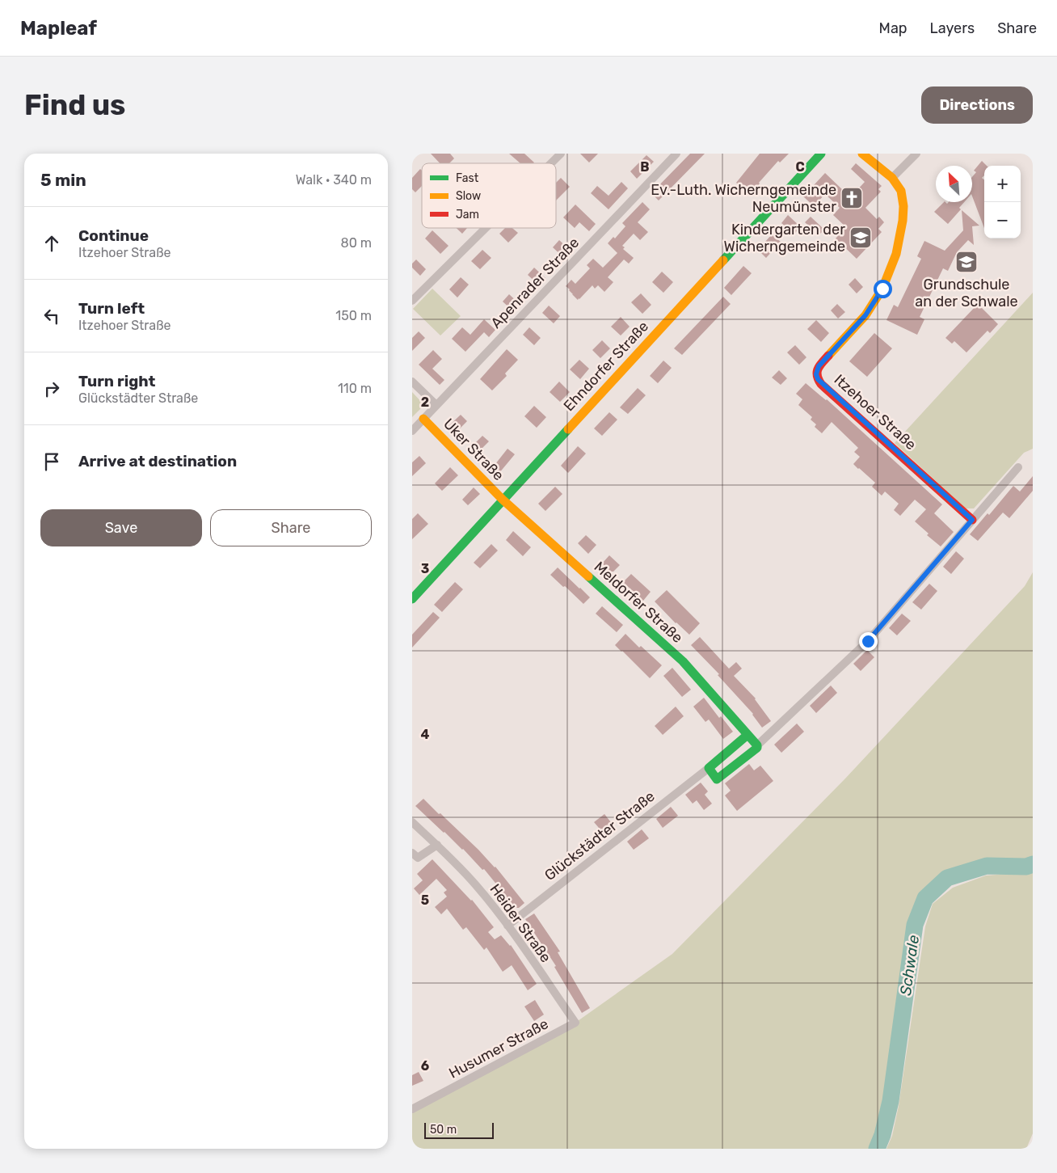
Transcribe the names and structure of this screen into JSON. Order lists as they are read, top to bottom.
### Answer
{
  "streets": {
    "street": [
      "Apenrader Straße",
      "Ehndorfer Straße",
      "Itzehoer Straße",
      "Uker Straße",
      "Meldorfer Straße",
      "Glückstädter Straße",
      "Heider Straße",
      "Husumer Straße"
    ]
  },
  "crossings": [
    ["Apenrader Straße", "Uker Straße"],
    ["Ehndorfer Straße", "Uker Straße"],
    ["Ehndorfer Straße", "Meldorfer Straße"],
    ["Uker Straße", "Meldorfer Straße"],
    ["Meldorfer Straße", "Glückstädter Straße"],
    ["Glückstädter Straße", "Heider Straße"],
    ["Heider Straße", "Husumer Straße"]
  ],
  "water": ["Schwale"],
  "places": {
    "church": ["Ev.-Luth. Wicherngemeinde Neumünster"],
    "school or university": ["Kindergarten der Wicherngemeinde", "Grundschule an der Schwale"]
  },
  "legend": ["Fast", "Slow", "Jam"],
  "scale_bar": "50 m",
  "north": "top left",
  "page": {
    "header": "Mapleaf",
    "nav": ["Map", "Layers", "Share"],
    "buttons": [
      "Directions",
      ["Save", "Share"]
    ],
    "title": "Find us",
    "heading": ["5 min", "Walk · 340 m"],
    "map_buttons": ["+", "−"],
    "list": [
      ["Continue", "Itzehoer Straße", "80 m"],
      ["Turn left", "Itzehoer Straße", "150 m"],
      ["Turn right", "Glückstädter Straße", "110 m"],
      "Arrive at destination"
    ],
    "scale": "50 m"
  },
  "grid": {
    "columns": ["B", "C"],
    "rows": [
      "2",
      "3",
      "4",
      "5",
      "6"
    ]
  }
}
